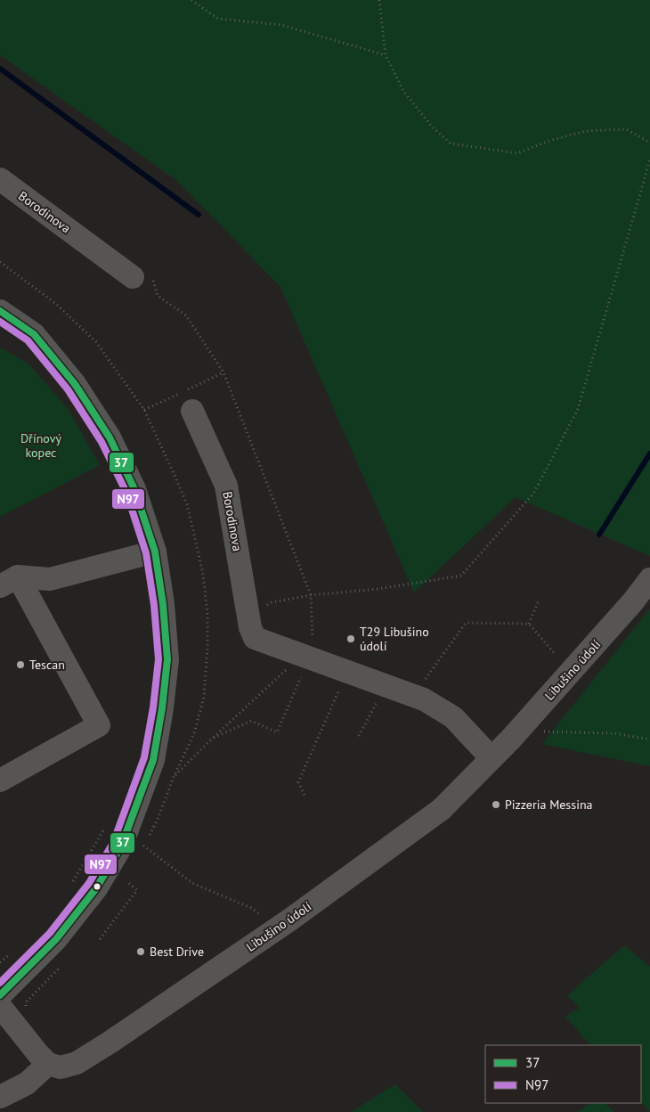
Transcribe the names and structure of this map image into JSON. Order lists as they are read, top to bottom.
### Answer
{
  "streets": {
    "street": ["Borodinova", "Libušino údolí"]
  },
  "crossings": [
    ["Borodinova", "Libušino údolí"]
  ],
  "parks": ["Dřínový kopec"],
  "places": [
    "T29 Libušino údolí",
    "Tescan",
    "Pizzeria Messina",
    "Best Drive"
  ],
  "lines": ["transit line 37", "transit line N97"],
  "legend": ["37", "N97"]
}
